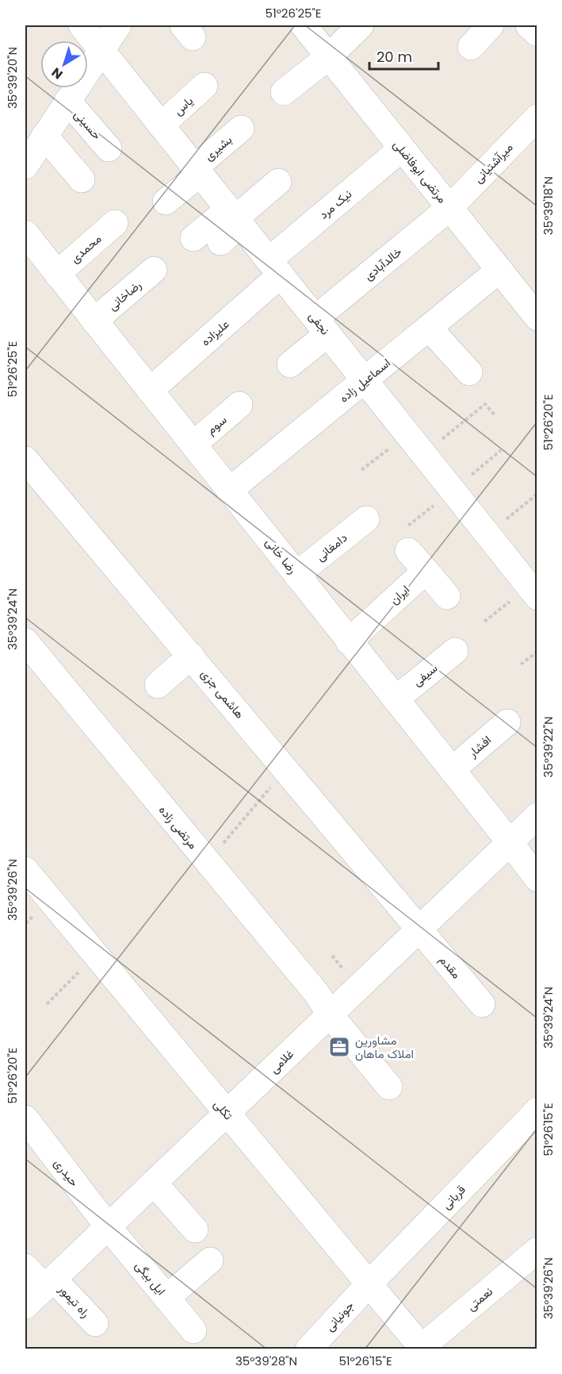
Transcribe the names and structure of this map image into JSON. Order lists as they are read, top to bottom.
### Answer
{
  "streets": {
    "street": [
      "یاس",
      "حسینی",
      "بشیری",
      "میرآشتیانی",
      "مرتضی ابوفاضلی",
      "نیک مرد",
      "محمدی",
      "خالدآبادی",
      "رضاخانی",
      "نجفی",
      "علیزاده",
      "اسماعیل زاده",
      "سوم",
      "دامغانی",
      "رضا خانی",
      "ایران",
      "سیفی",
      "هاشمی جزی",
      "افشار",
      "مرتضی زاده",
      "مقدم",
      "غلامی",
      "تکلی",
      "حیدری",
      "قربانی",
      "ایل بیگی",
      "نعمتی",
      "راه تیمور",
      "جونیانی"
    ]
  },
  "crossings": [
    ["یاس", "نجفی"],
    ["بشیری", "نجفی"],
    ["میرآشتیانی", "مرتضی ابوفاضلی"],
    ["میرآشتیانی", "خالدآبادی"],
    ["مرتضی ابوفاضلی", "نیک مرد"],
    ["مرتضی ابوفاضلی", "خالدآبادی"],
    ["مرتضی ابوفاضلی", "اسماعیل زاده"],
    ["نیک مرد", "نجفی"],
    ["نیک مرد", "علیزاده"],
    ["محمدی", "رضا خانی"],
    ["خالدآبادی", "نجفی"],
    ["رضاخانی", "رضا خانی"],
    ["نجفی", "علیزاده"],
    ["نجفی", "اسماعیل زاده"],
    ["علیزاده", "رضا خانی"],
    ["اسماعیل زاده", "رضا خانی"],
    ["سوم", "رضا خانی"],
    ["دامغانی", "رضا خانی"],
    ["رضا خانی", "ایران"],
    ["رضا خانی", "سیفی"],
    ["رضا خانی", "افشار"],
    ["رضا خانی", "غلامی"],
    ["هاشمی جزی", "مقدم"],
    ["هاشمی جزی", "غلامی"],
    ["مرتضی زاده", "غلامی"],
    ["مقدم", "غلامی"],
    ["غلامی", "تکلی"],
    ["غلامی", "حیدری"],
    ["غلامی", "ایل بیگی"],
    ["غلامی", "راه تیمور"],
    ["تکلی", "قربانی"],
    ["تکلی", "نعمتی"],
    ["تکلی", "جونیانی"],
    ["حیدری", "ایل بیگی"],
    ["قربانی", "جونیانی"]
  ],
  "places": {
    "office": ["مشاورین املاک ماهان"]
  },
  "scale_bar": "20 m",
  "north": "bottom left",
  "coordinates": [
    "51°26'25\"E",
    "35°39'20\"N",
    "35°39'18\"N",
    "51°26'20\"E",
    "35°39'24\"N",
    "35°39'22\"N",
    "35°39'26\"N",
    "51°26'15\"E",
    "35°39'28\"N"
  ]
}
